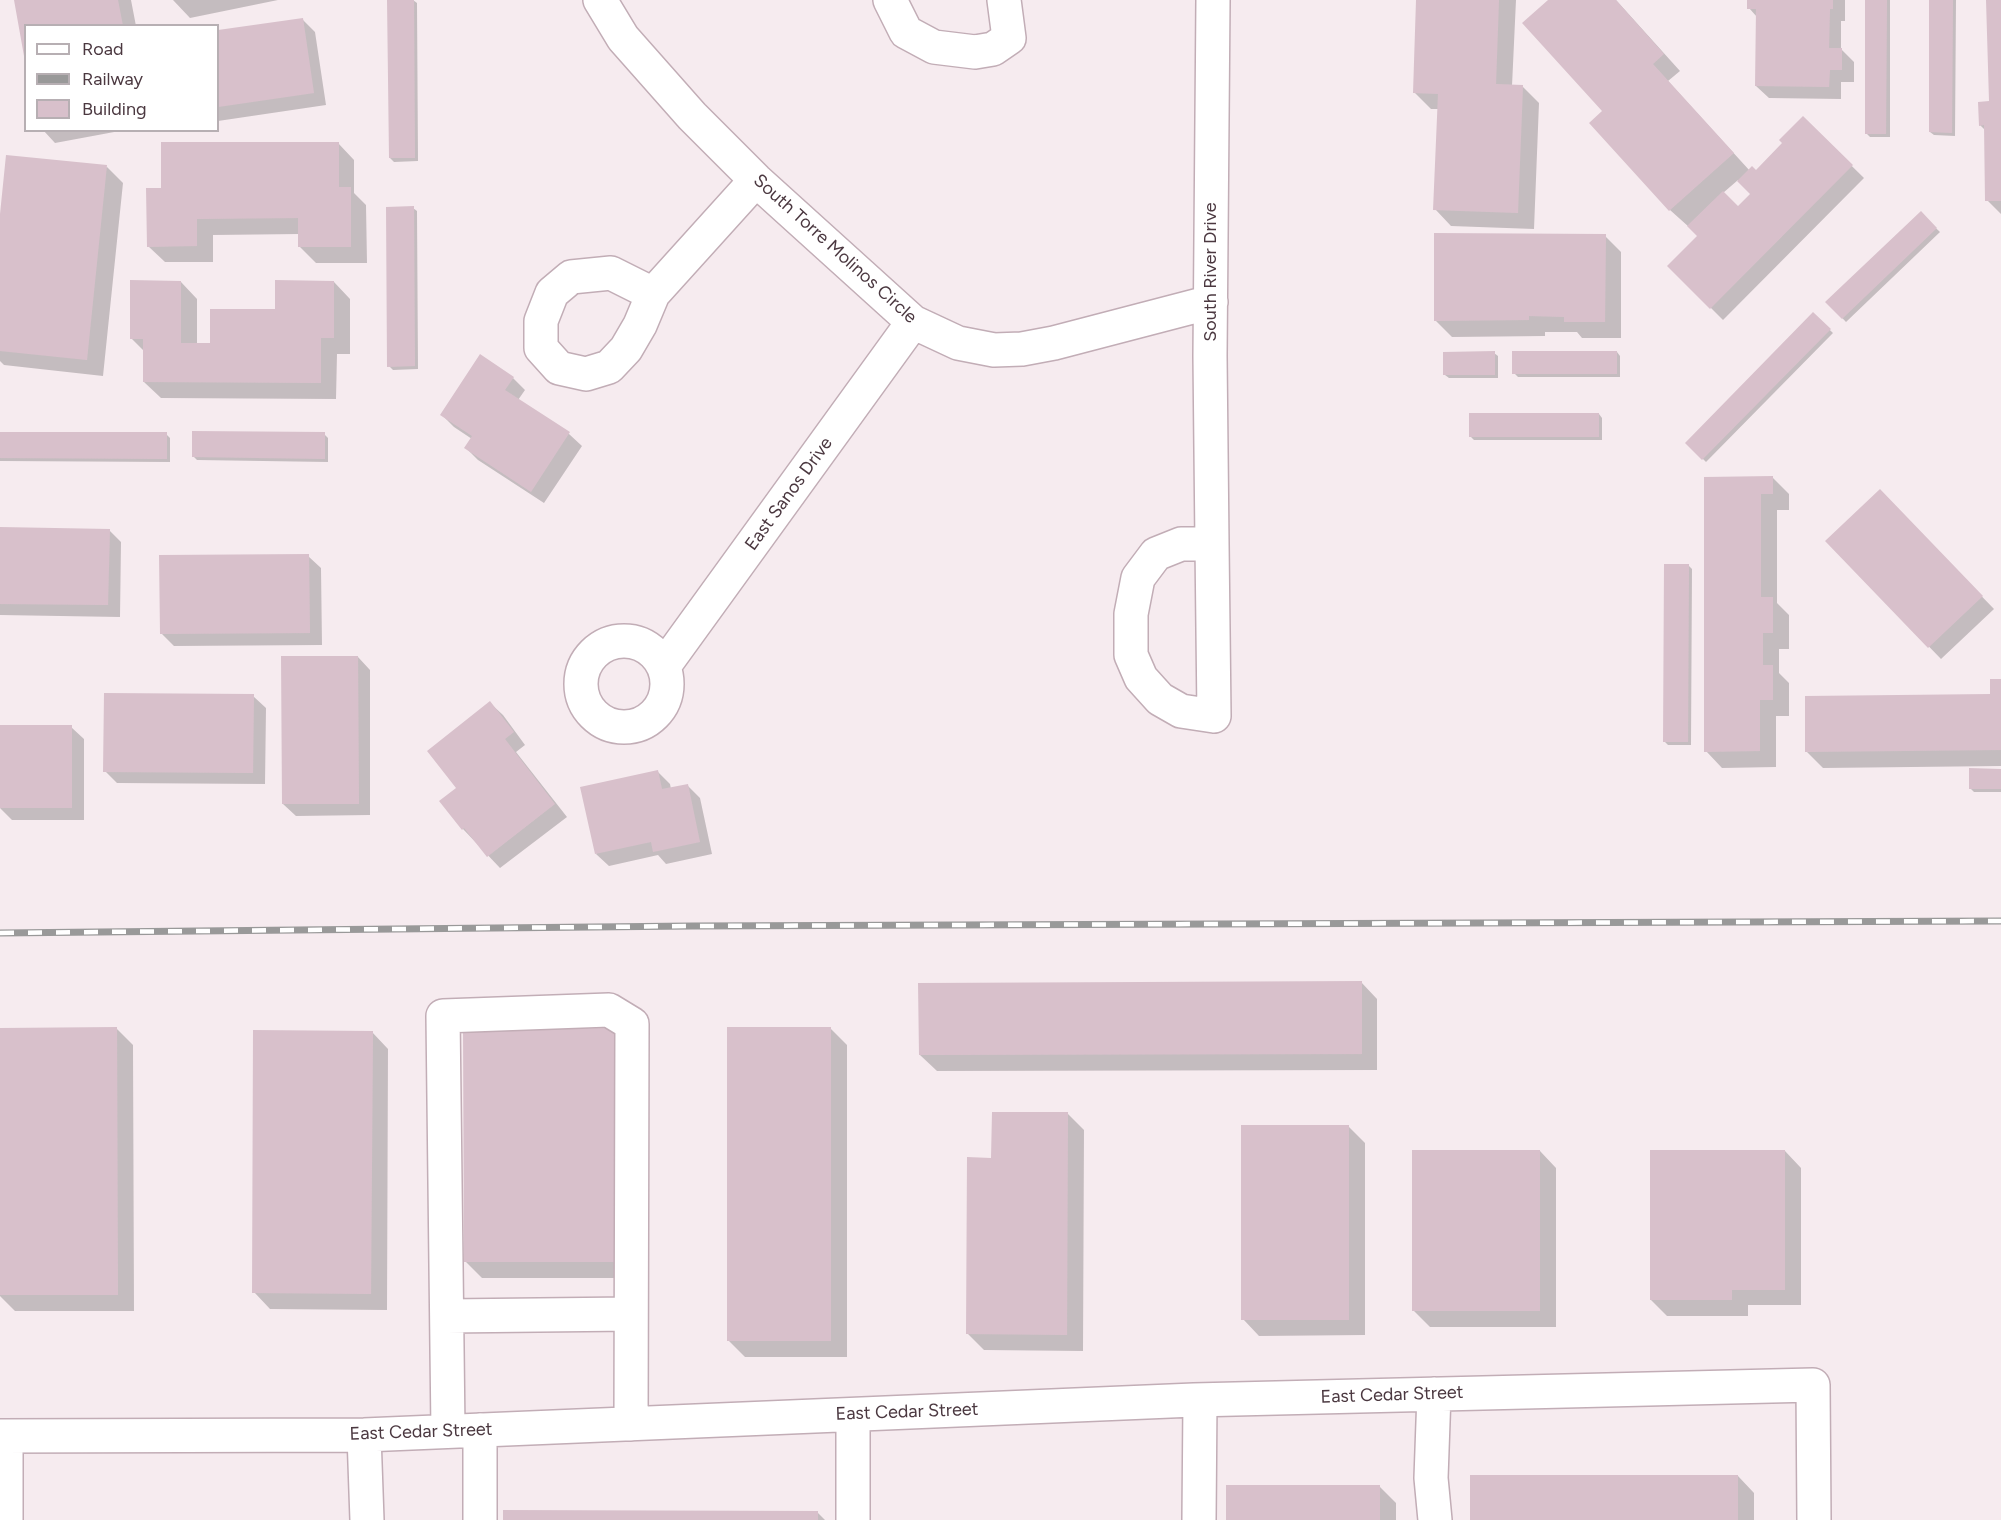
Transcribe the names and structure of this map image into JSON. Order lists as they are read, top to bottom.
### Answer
{
  "streets": {
    "street": [
      "South Torre Molinos Circle",
      "South River Drive",
      "East Sanos Drive",
      "East Cedar Street"
    ]
  },
  "crossings": [
    ["South Torre Molinos Circle", "South River Drive"],
    ["South Torre Molinos Circle", "East Sanos Drive"]
  ],
  "legend": ["Road", "Railway", "Building"]
}
